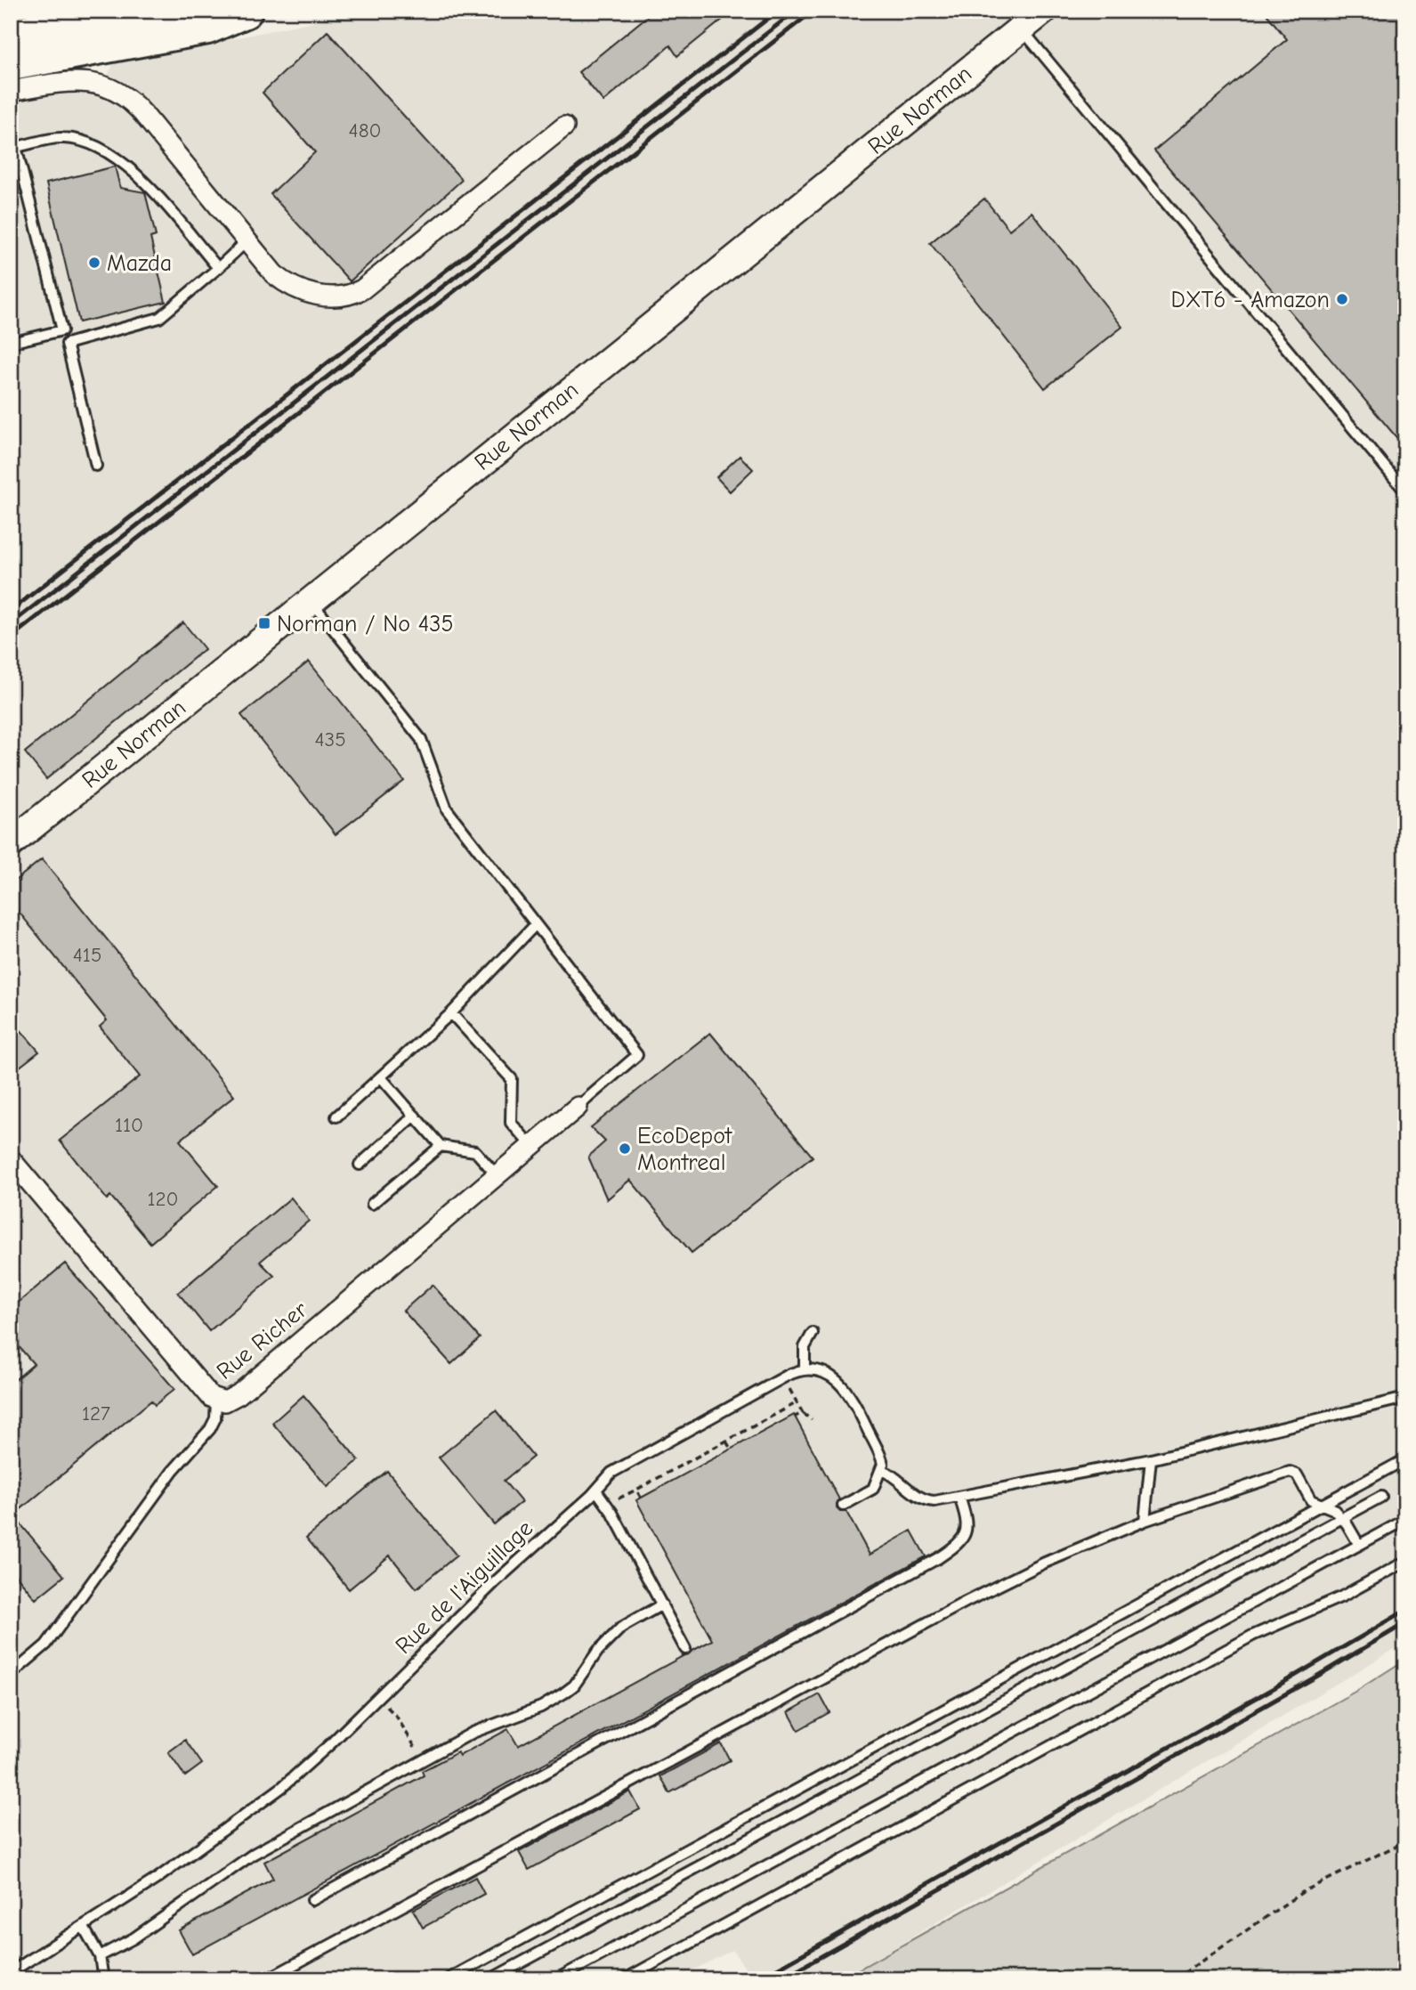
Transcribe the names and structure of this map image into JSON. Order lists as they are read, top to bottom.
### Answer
{
  "streets": {
    "street": ["Rue Norman", "Rue Richer"],
    "lane": ["Rue de l'Aiguillage"]
  },
  "places": {
    "other": ["Mazda", "DXT6 - Amazon", "EcoDepot Montreal"],
    "transit": ["Norman / No 435"]
  },
  "house_numbers": [
    "480",
    "435",
    "415",
    "110",
    "120",
    "127"
  ]
}
